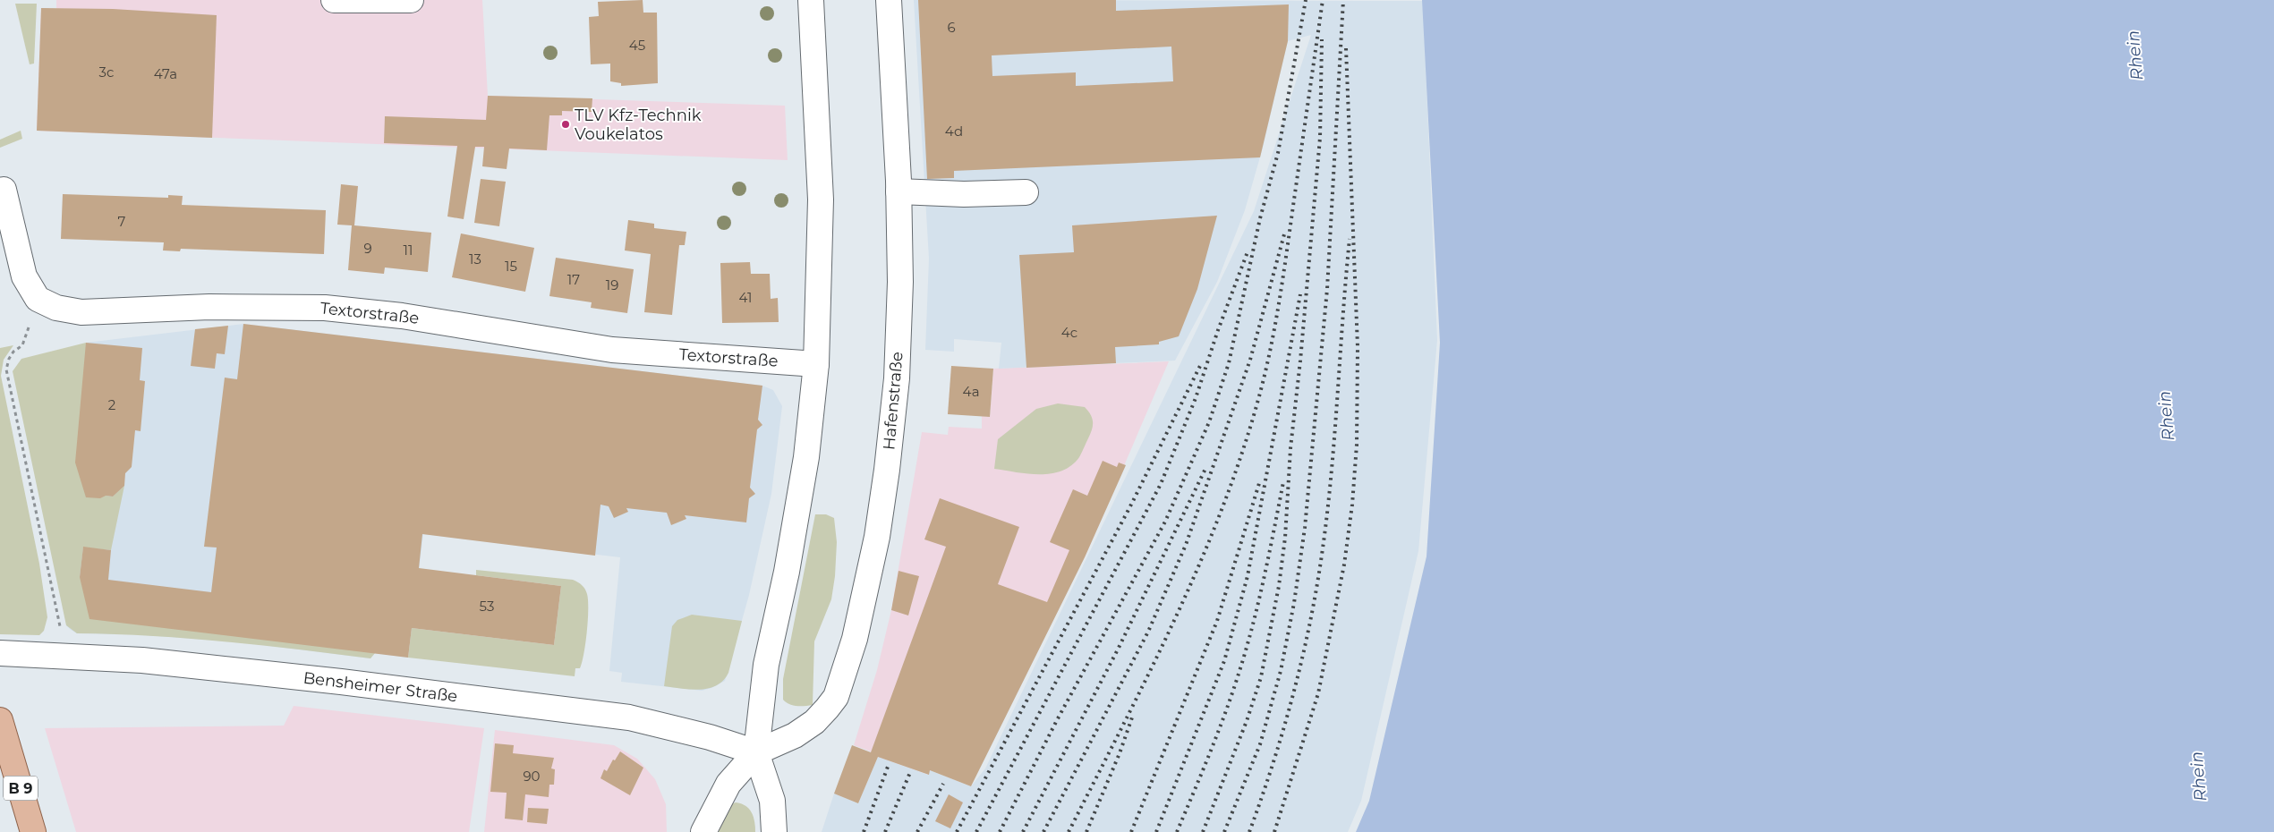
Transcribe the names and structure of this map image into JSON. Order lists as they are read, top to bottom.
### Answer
{
  "streets": {
    "main road": ["B 9"],
    "street": ["Textorstraße", "Hafenstraße", "Bensheimer Straße"]
  },
  "crossings": [
    ["Hafenstraße", "Bensheimer Straße"]
  ],
  "water": ["Rhein"],
  "places": ["TLV Kfz-Technik Voukelatos"],
  "house_numbers": [
    "6",
    "45",
    "3c",
    "47a",
    "4d",
    "7",
    "9",
    "11",
    "13",
    "15",
    "17",
    "19",
    "41",
    "4c",
    "4a",
    "2",
    "53",
    "90"
  ]
}
